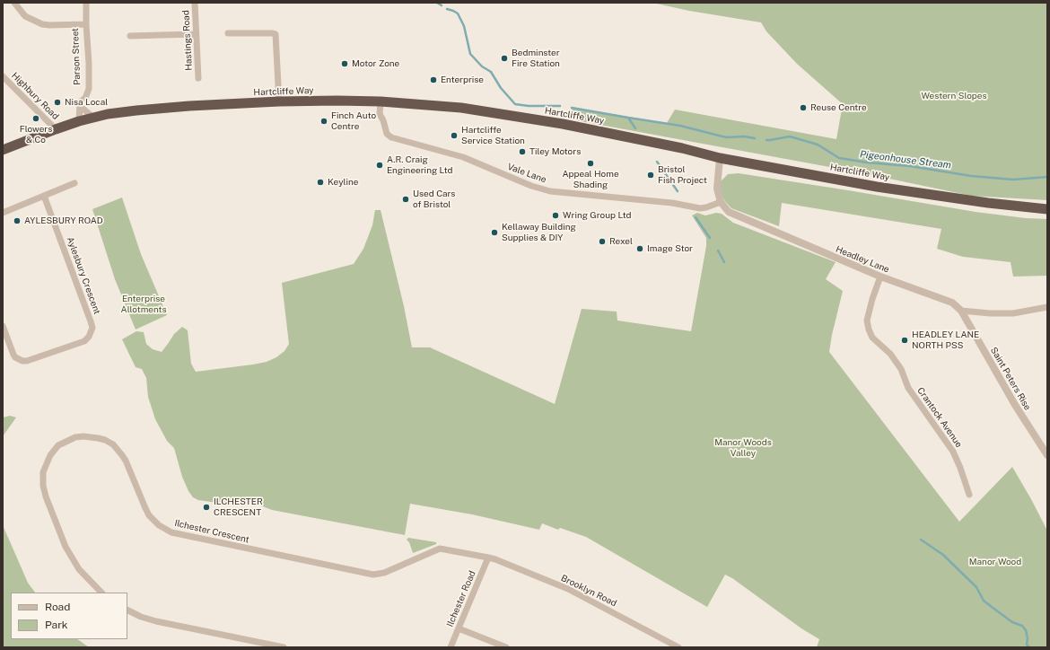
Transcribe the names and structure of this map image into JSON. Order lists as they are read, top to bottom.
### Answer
{
  "streets": {
    "highway": ["Hartcliffe Way"],
    "street": [
      "Hastings Road",
      "Parson Street",
      "Highbury Road",
      "Vale Lane",
      "Headley Lane",
      "Aylesbury Crescent",
      "Saint Peters Rise",
      "Crantock Avenue",
      "Ilchester Crescent",
      "Brooklyn Road",
      "Ilchester Road"
    ]
  },
  "crossings": [
    ["Hartcliffe Way", "Vale Lane"],
    ["Vale Lane", "Headley Lane"],
    ["Headley Lane", "Saint Peters Rise"],
    ["Headley Lane", "Crantock Avenue"],
    ["Ilchester Crescent", "Brooklyn Road"],
    ["Ilchester Crescent", "Ilchester Road"],
    ["Brooklyn Road", "Ilchester Road"]
  ],
  "water": ["Pigeonhouse Stream"],
  "parks": [
    "Western Slopes",
    "Enterprise Allotments",
    "Manor Woods Valley",
    "Manor Wood"
  ],
  "places": [
    "Bedminster Fire Station",
    "Motor Zone",
    "Enterprise",
    "Nisa Local",
    "Reuse Centre",
    "Flowers & Co",
    "Finch Auto Centre",
    "Hartcliffe Service Station",
    "Tiley Motors",
    "Appeal Home Shading",
    "A.R. Craig Engineering Ltd",
    "Bristol Fish Project",
    "Keyline",
    "Used Cars of Bristol",
    "Wring Group Ltd",
    "AYLESBURY ROAD",
    "Kellaway Building Supplies & DIY",
    "Rexel",
    "Image Stor",
    "HEADLEY LANE NORTH PSS",
    "ILCHESTER CRESCENT"
  ],
  "legend": ["Road", "Park"]
}
